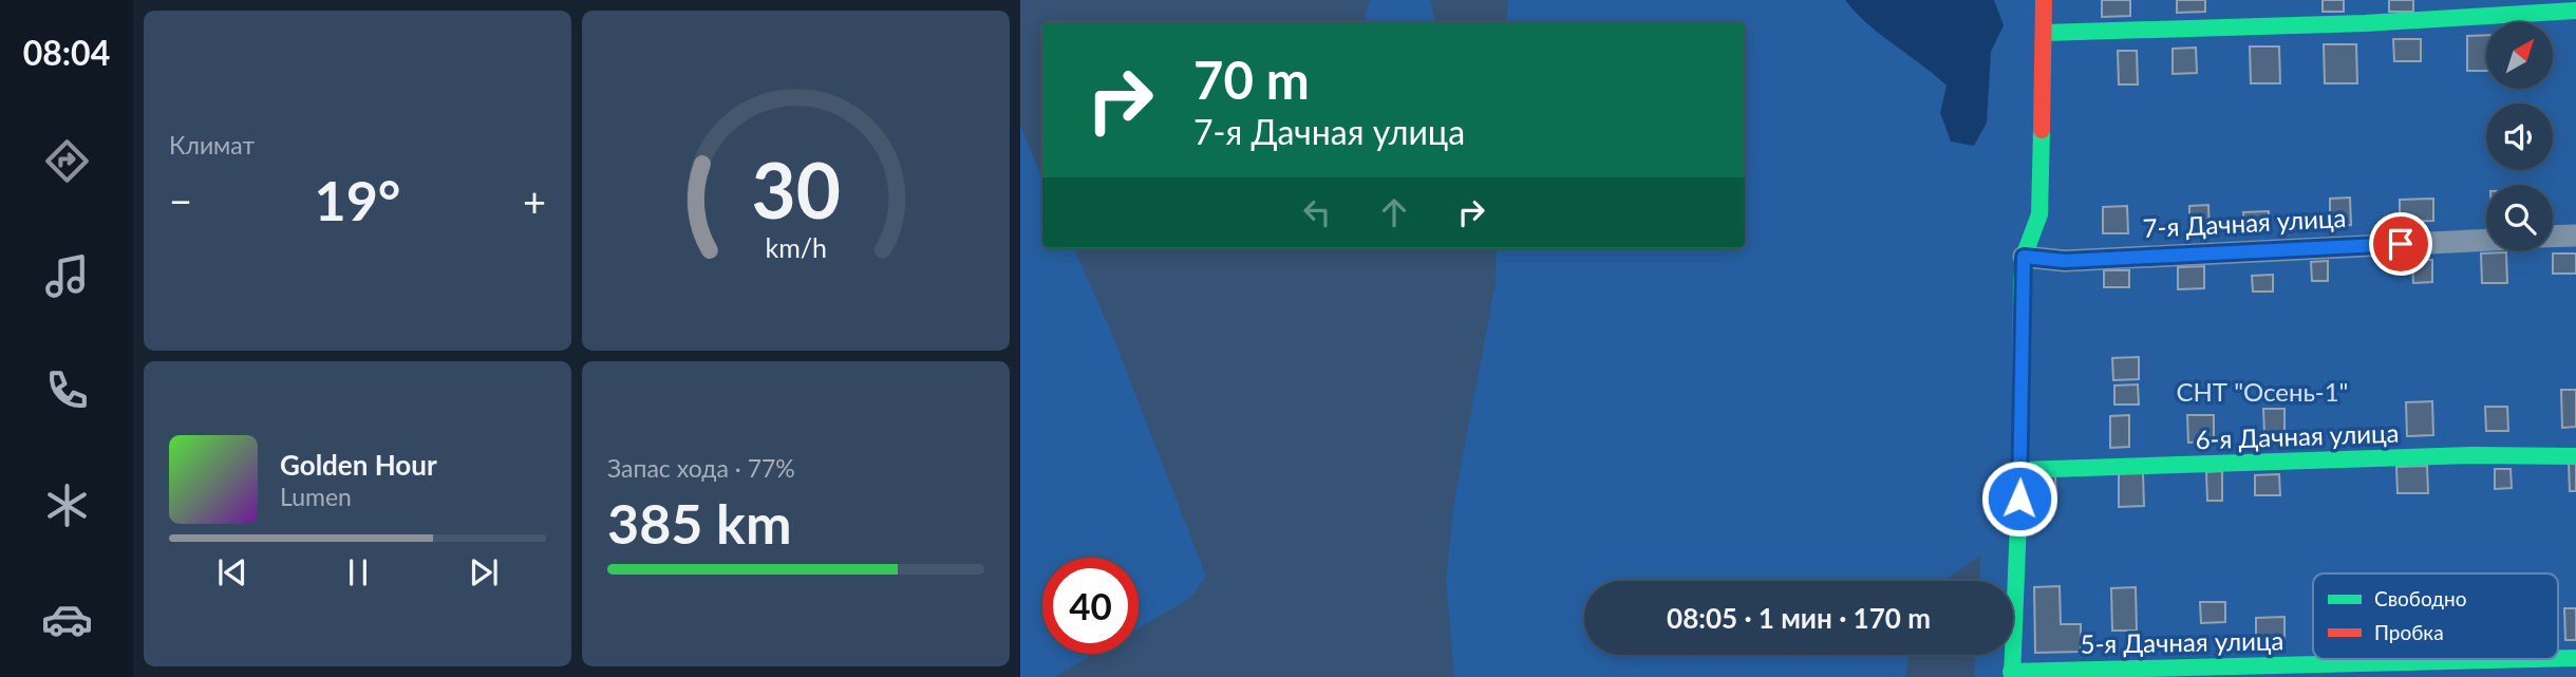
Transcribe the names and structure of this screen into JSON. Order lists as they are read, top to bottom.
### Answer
{
  "streets": {
    "street": ["7-я Дачная улица", "6-я Дачная улица", "5-я Дачная улица"]
  },
  "parks": ["СНТ \"Осень-1\""],
  "legend": ["Свободно", "Пробка"],
  "north": "top right",
  "page": {
    "tabs": "08:04",
    "tile": [
      "Климат",
      ["Запас хода · 77%", "385 km"]
    ],
    "turn": ["70 m", "7-я Дачная улица"],
    "heat": ["−", "19°", "+"],
    "song": ["Golden Hour", "Lumen"],
    "limit": "40",
    "trip": "08:05 · 1 мин · 170 m",
    "gauge": ["30", "km/h"]
  }
}
